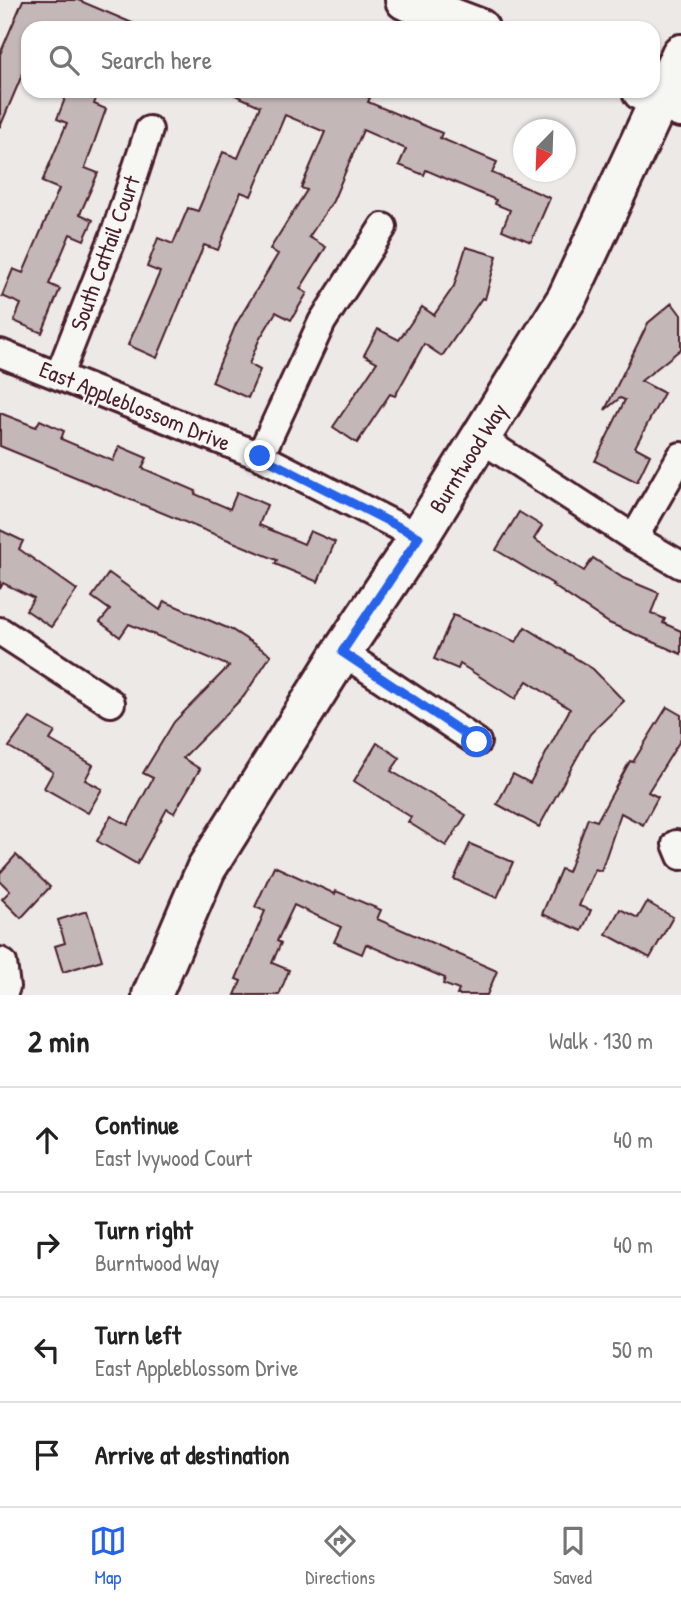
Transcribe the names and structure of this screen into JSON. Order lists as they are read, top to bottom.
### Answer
{
  "streets": {
    "street": ["South Cattail Court", "East Appleblossom Drive", "Burntwood Way"]
  },
  "crossings": [
    ["South Cattail Court", "East Appleblossom Drive"],
    ["East Appleblossom Drive", "Burntwood Way"]
  ],
  "north": "bottom left",
  "page": {
    "search": "Search here",
    "heading": ["2 min", "Walk · 130 m"],
    "list": [
      ["Continue", "East Ivywood Court", "40 m"],
      ["Turn right", "Burntwood Way", "40 m"],
      ["Turn left", "East Appleblossom Drive", "50 m"],
      "Arrive at destination"
    ],
    "nav": ["Map", "Directions", "Saved"]
  }
}
